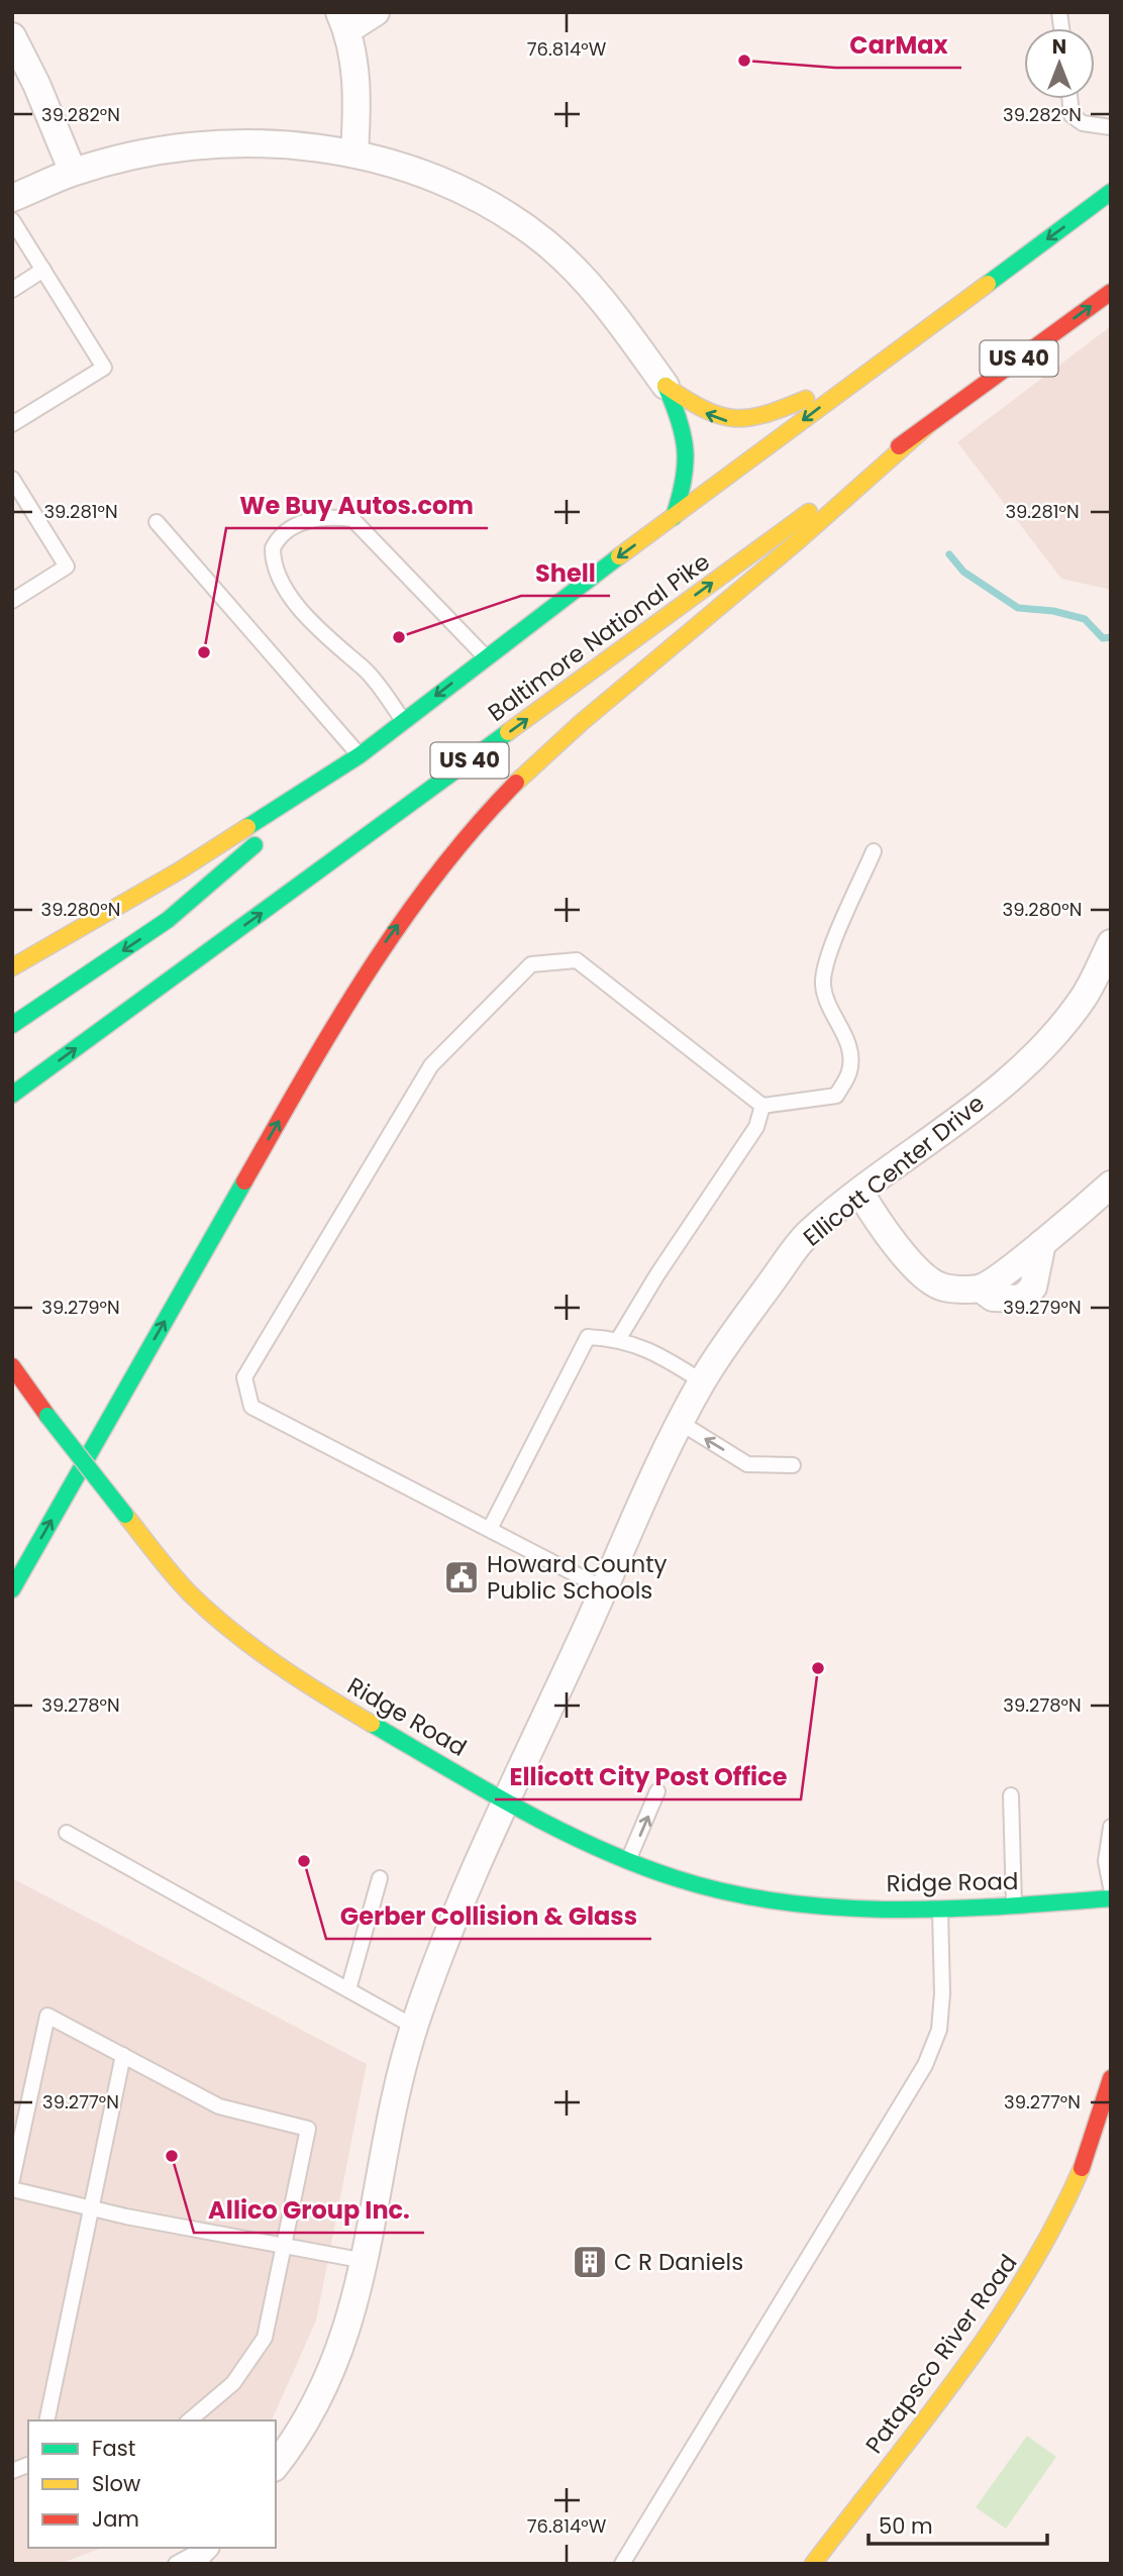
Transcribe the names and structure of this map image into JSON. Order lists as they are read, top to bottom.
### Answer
{
  "streets": {
    "main road": [
      "US 40",
      "Baltimore National Pike",
      "Ridge Road",
      "Patapsco River Road"
    ],
    "street": ["Ellicott Center Drive"]
  },
  "crossings": [
    ["Ellicott Center Drive", "Ridge Road"]
  ],
  "places": {
    "other": [
      "CarMax",
      "Shell",
      "We Buy Autos.com",
      "Ellicott City Post Office",
      "Gerber Collision & Glass",
      "Allico Group Inc."
    ],
    "public building": ["Howard County Public Schools"],
    "building": ["C R Daniels"]
  },
  "legend": ["Fast", "Slow", "Jam"],
  "scale_bar": "50 m",
  "north": "top",
  "coordinates": [
    "76.814°W",
    "39.282°N",
    "39.281°N",
    "39.280°N",
    "39.279°N",
    "39.278°N",
    "39.277°N"
  ]
}
